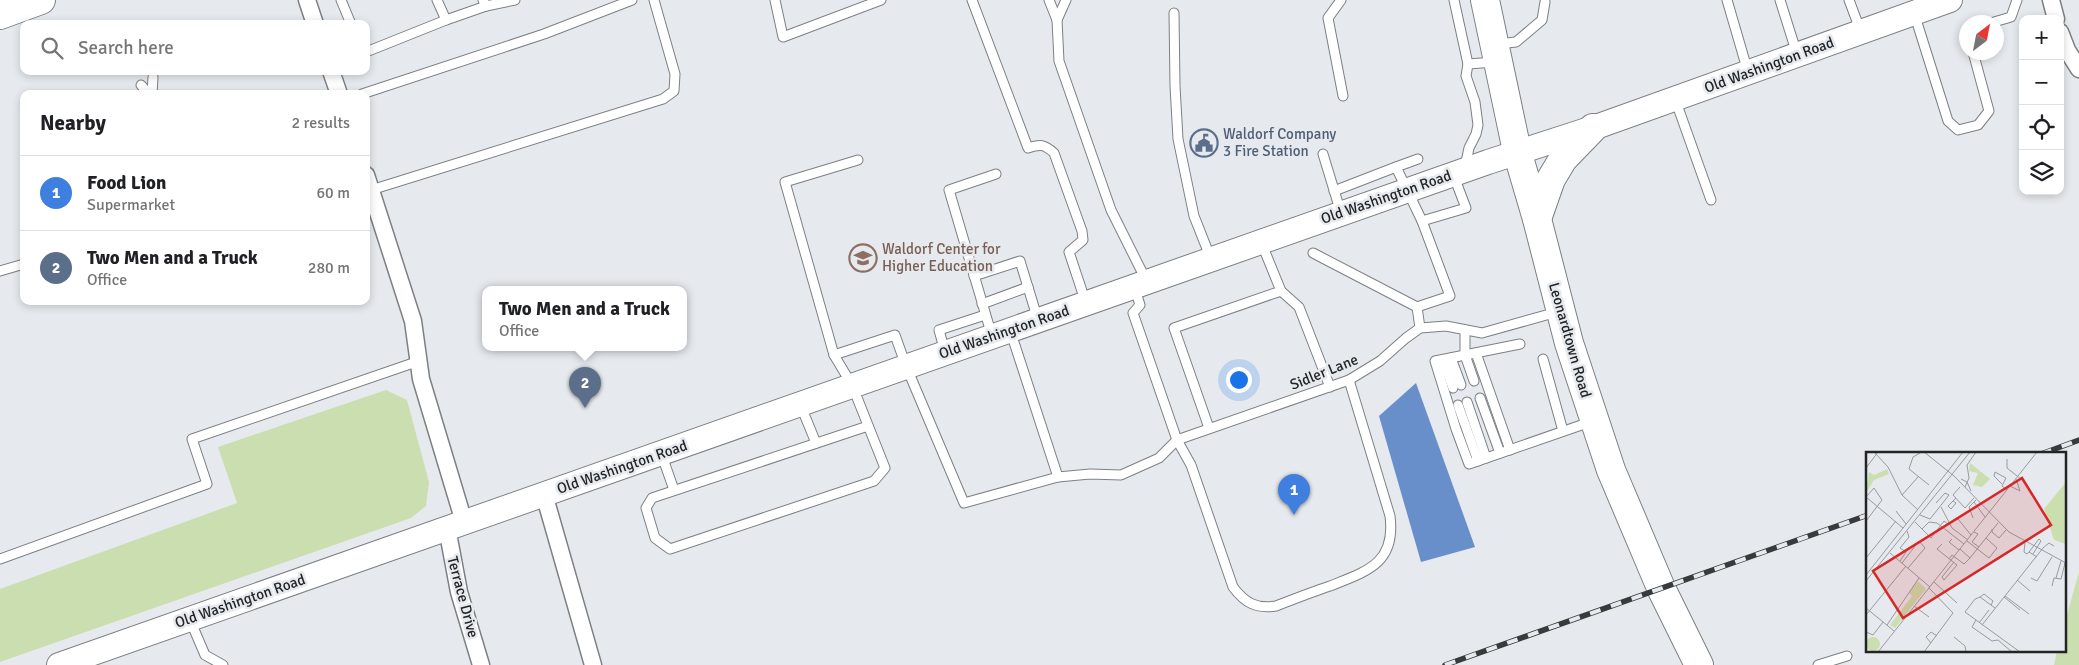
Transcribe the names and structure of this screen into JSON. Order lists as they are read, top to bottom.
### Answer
{
  "streets": {
    "highway": ["Leonardtown Road"],
    "main road": ["Old Washington Road"],
    "street": ["Terrace Drive"],
    "lane": ["Sidler Lane"]
  },
  "crossings": [
    ["Old Washington Road", "Leonardtown Road"],
    ["Old Washington Road", "Terrace Drive"]
  ],
  "places": {
    "public building": ["Waldorf Company 3 Fire Station"],
    "school or university": ["Waldorf Center for Higher Education"]
  },
  "north": "top right",
  "page": {
    "map_buttons": ["+", "−"],
    "search": "Search here",
    "heading": ["Nearby", "2 results"],
    "list": [
      {
        "mark": "1",
        "name": "Food Lion",
        "note": "Supermarket",
        "value": "60 m"
      },
      {
        "mark": "2",
        "name": "Two Men and a Truck",
        "note": "Office",
        "value": "280 m"
      }
    ],
    "popup": ["Two Men and a Truck", "Office"],
    "pins": ["2", "1"]
  }
}
